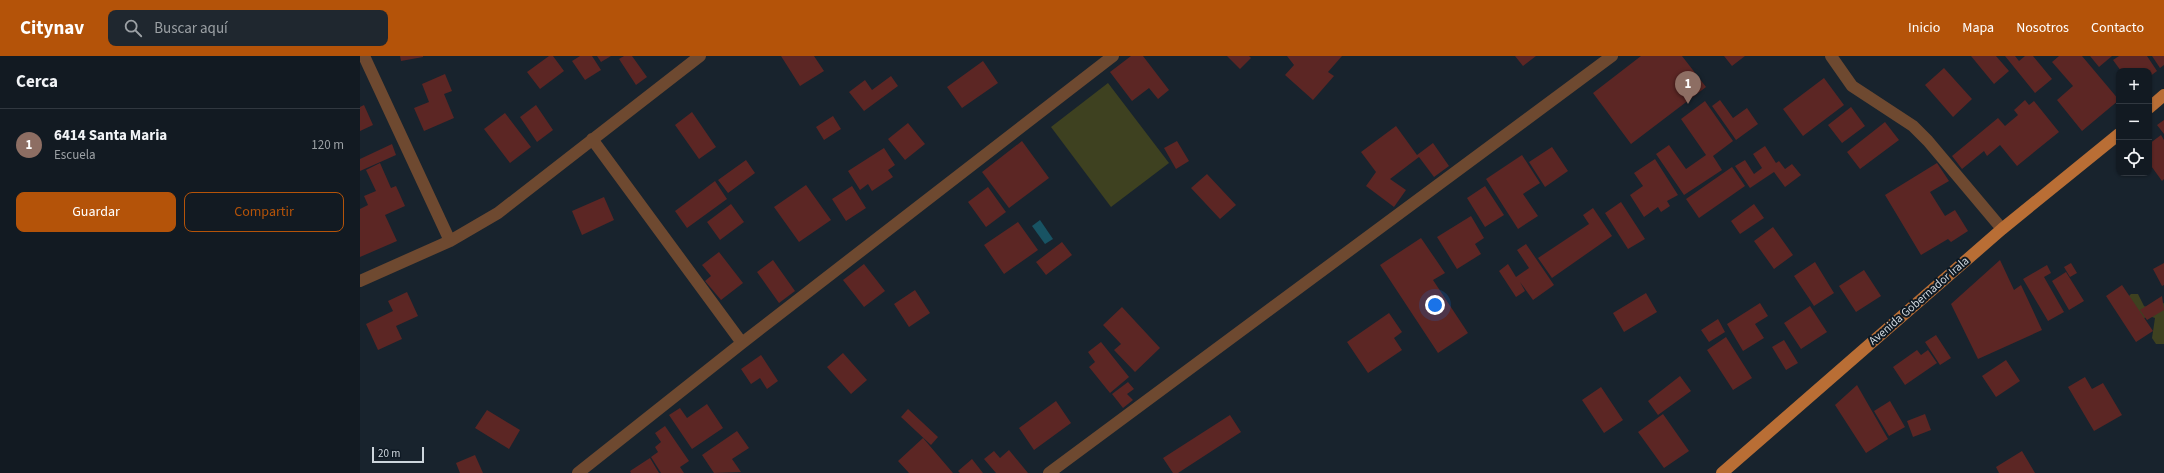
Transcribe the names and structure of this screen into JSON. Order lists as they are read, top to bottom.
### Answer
{
  "streets": {
    "main road": ["Avenida Gobernador Irala"]
  },
  "scale_bar": "20 m",
  "page": {
    "header": "Citynav",
    "search": "Buscar aquí",
    "nav": [
      "Inicio",
      "Mapa",
      "Nosotros",
      "Contacto"
    ],
    "heading": "Cerca",
    "map_buttons": ["+", "−"],
    "pins": "1",
    "list": [
      {
        "mark": "1",
        "name": "6414 Santa Maria",
        "note": "Escuela",
        "value": "120 m"
      }
    ],
    "buttons": ["Guardar", "Compartir"],
    "scale": "20 m"
  }
}
